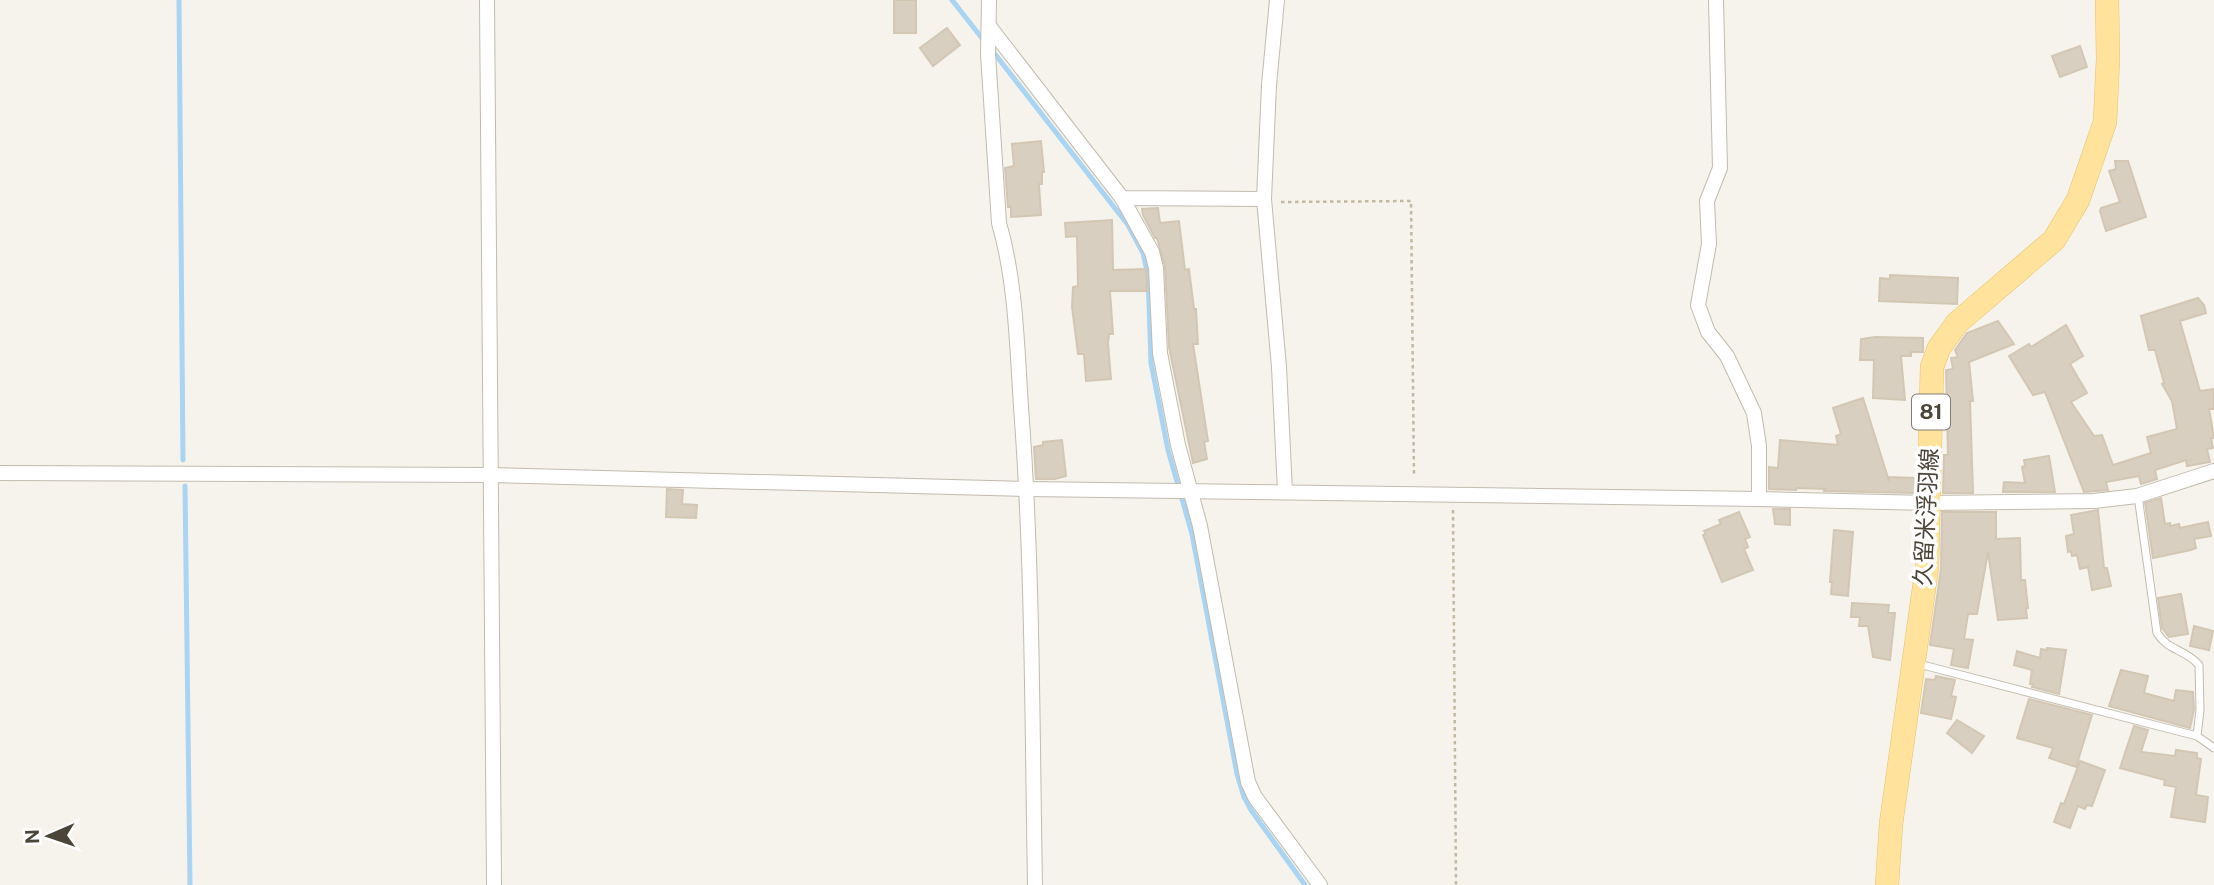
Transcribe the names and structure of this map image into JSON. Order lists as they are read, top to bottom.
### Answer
{
  "streets": {
    "main road": ["81", "久留米浮羽線"]
  },
  "north": "left"
}
